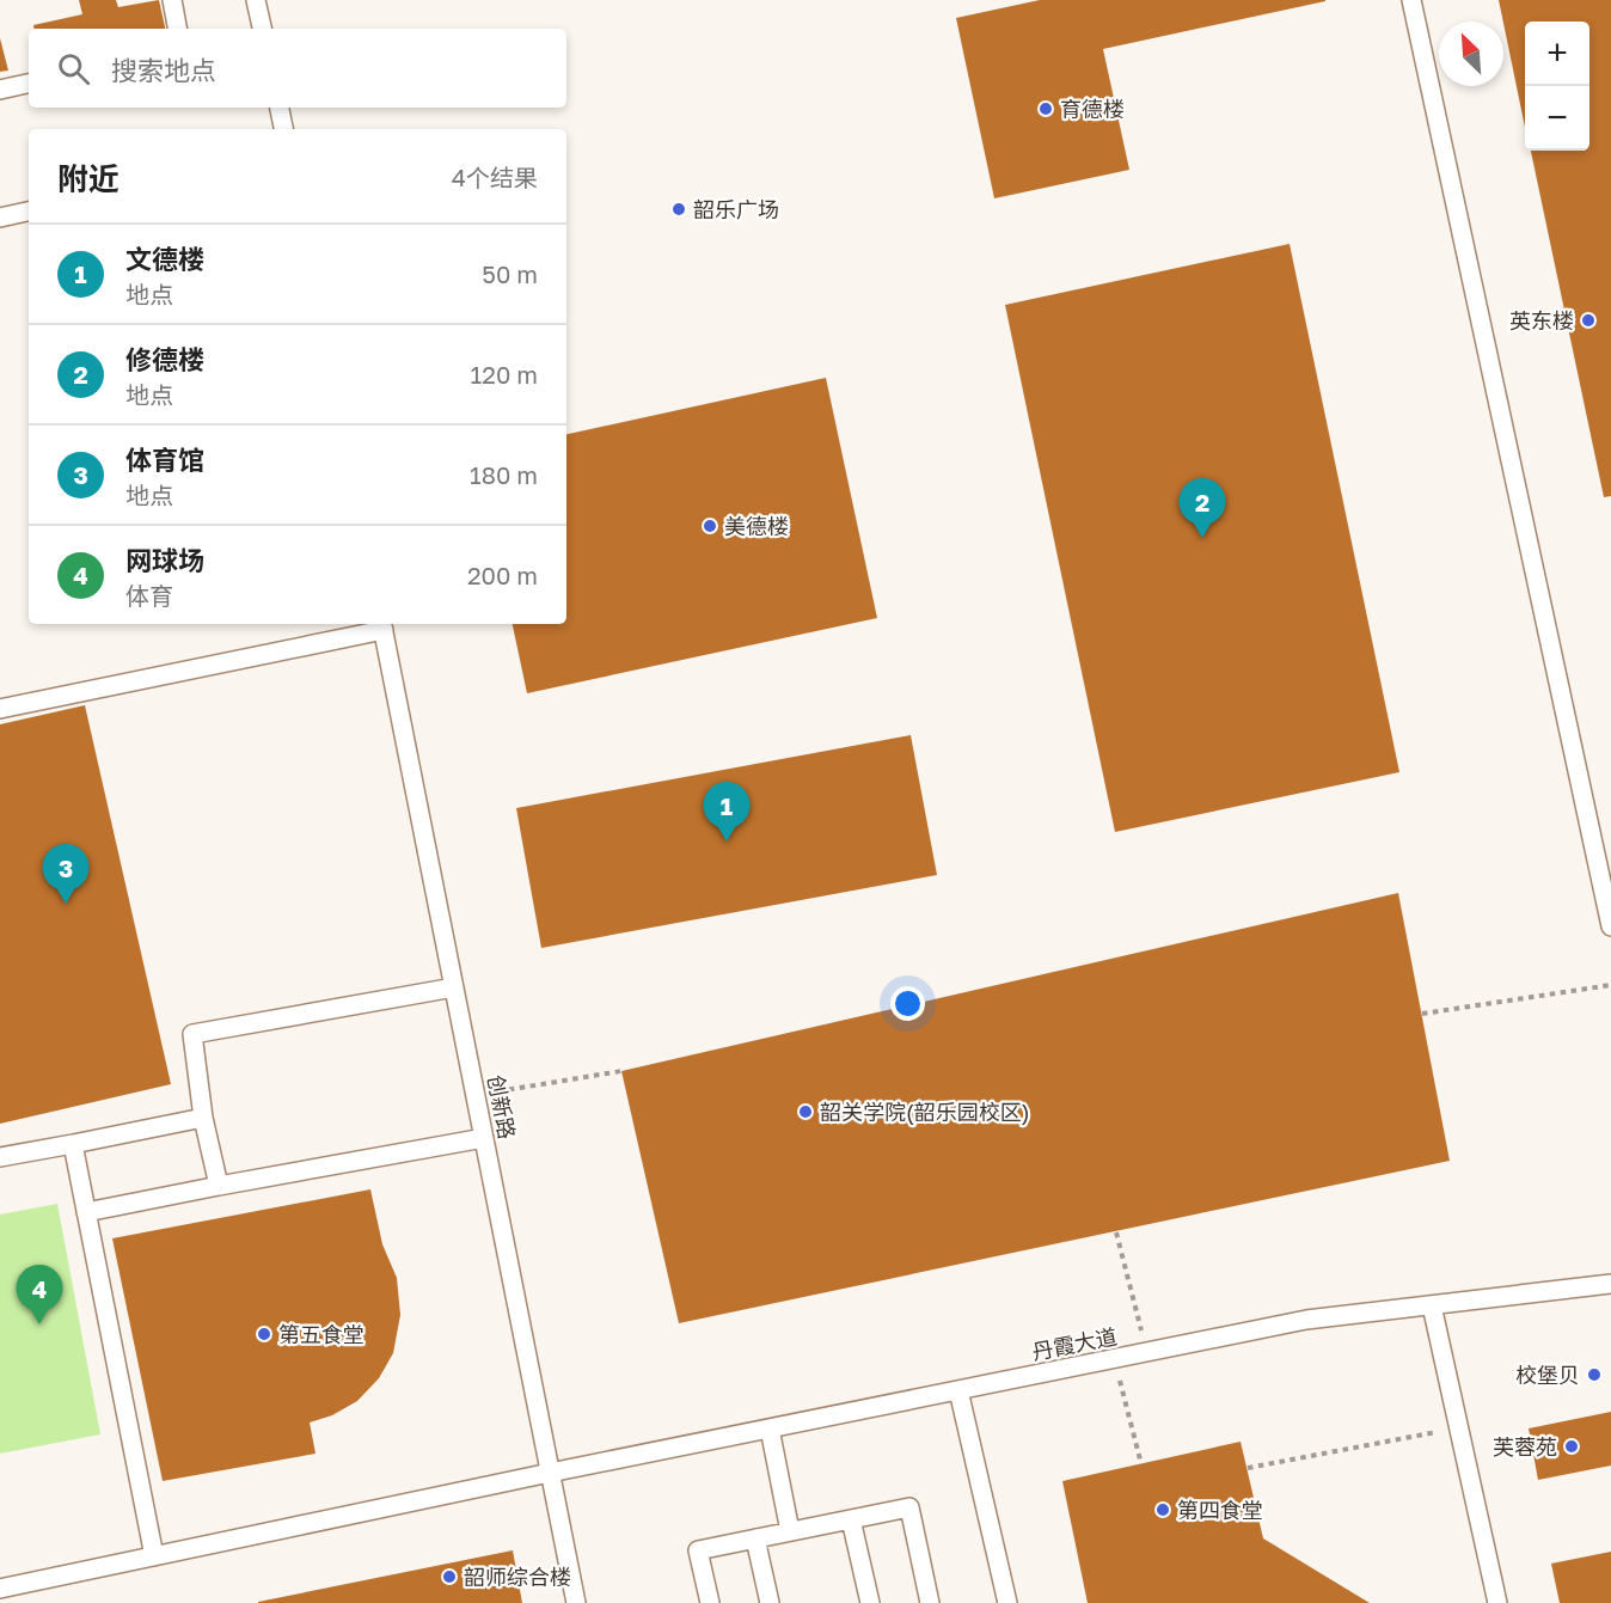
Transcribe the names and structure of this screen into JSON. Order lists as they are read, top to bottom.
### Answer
{
  "streets": {
    "lane": ["创新路", "丹霞大道"]
  },
  "crossings": [
    ["创新路", "丹霞大道"]
  ],
  "places": [
    "育德楼",
    "韶乐广场",
    "英东楼",
    "美德楼",
    "韶关学院(韶乐园校区)",
    "第五食堂",
    "校堡贝",
    "芙蓉苑",
    "第四食堂",
    "韶师综合楼"
  ],
  "north": "top left",
  "page": {
    "map_buttons": ["+", "−"],
    "search": "搜索地点",
    "heading": ["附近", "4个结果"],
    "list": [
      {
        "mark": "1",
        "name": "文德楼",
        "note": "地点",
        "value": "50 m"
      },
      {
        "mark": "2",
        "name": "修德楼",
        "note": "地点",
        "value": "120 m"
      },
      {
        "mark": "3",
        "name": "体育馆",
        "note": "地点",
        "value": "180 m"
      },
      {
        "mark": "4",
        "name": "网球场",
        "note": "体育",
        "value": "200 m"
      }
    ],
    "pins": [
      "2",
      "1",
      "3",
      "4"
    ]
  }
}
